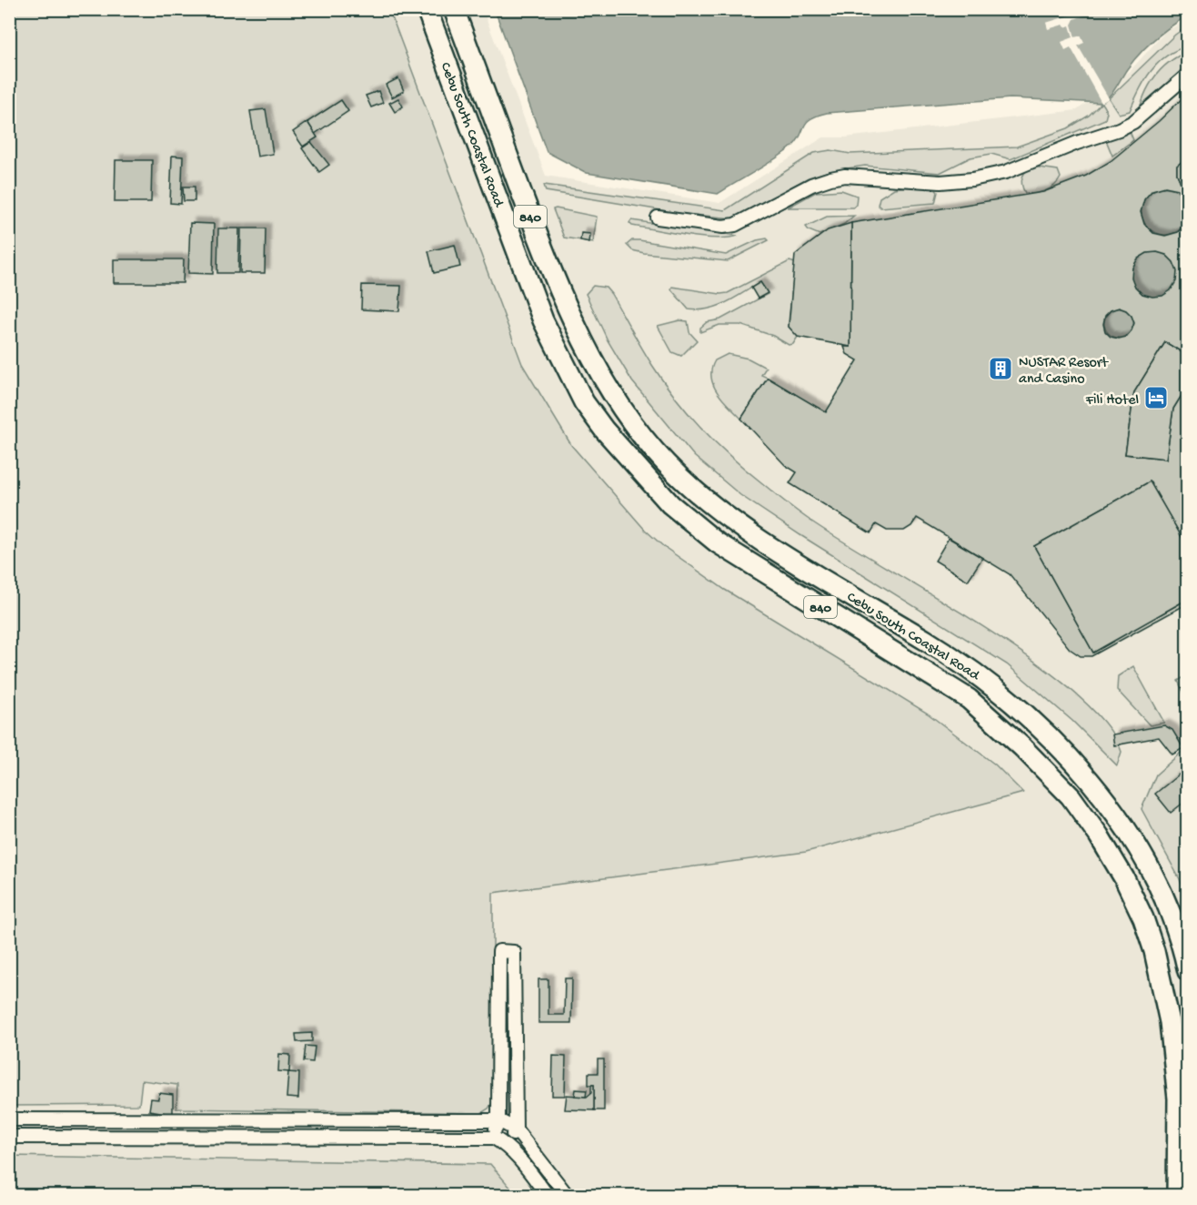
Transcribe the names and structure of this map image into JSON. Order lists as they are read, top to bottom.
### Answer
{
  "streets": {
    "highway": ["Cebu South Coastal Road", "840"]
  },
  "places": {
    "building": ["NUSTAR Resort and Casino"],
    "hotel": ["Fili Hotel"]
  }
}
